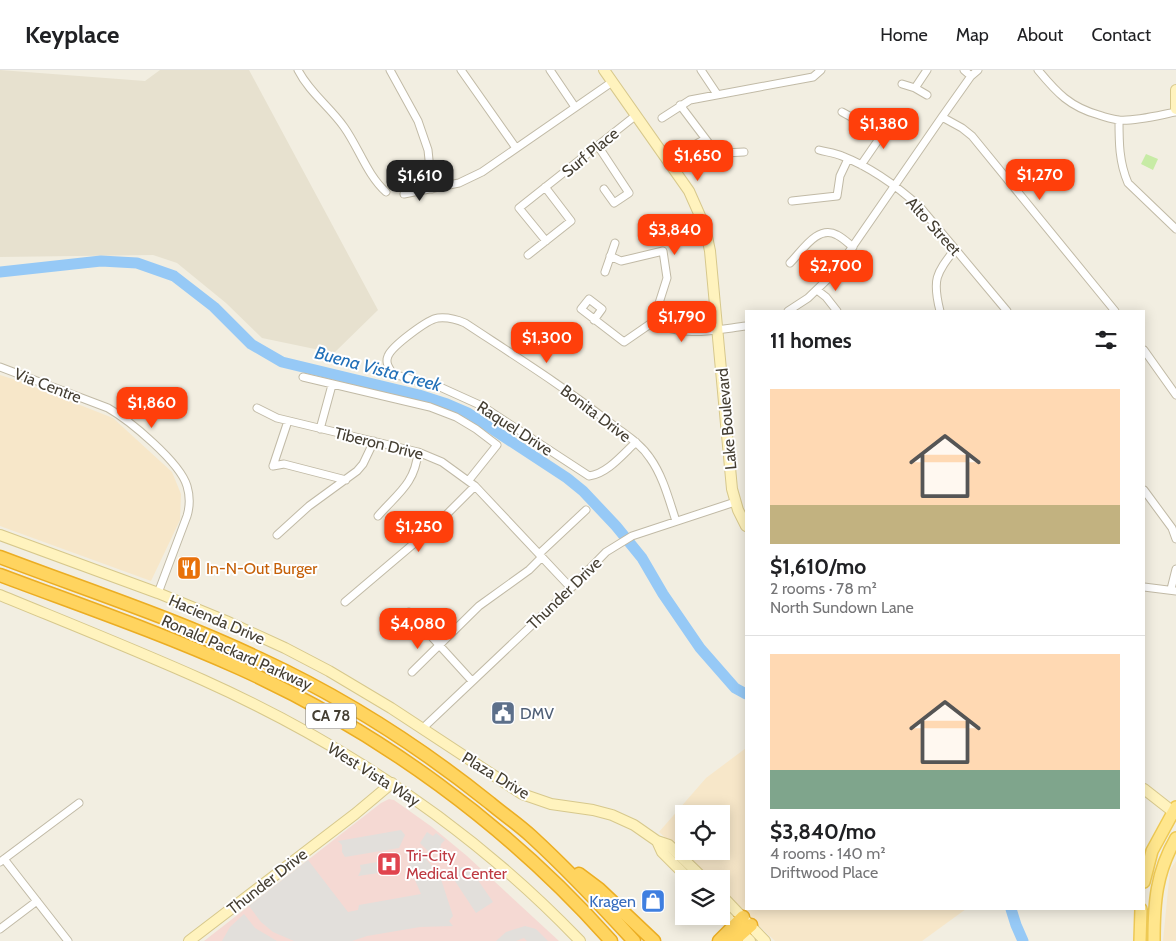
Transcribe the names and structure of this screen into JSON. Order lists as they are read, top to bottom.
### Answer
{
  "streets": {
    "highway": ["Ronald Packard Parkway", "CA 78"],
    "main road": [
      "Lake Boulevard",
      "Thunder Drive",
      "Hacienda Drive",
      "West Vista Way",
      "Plaza Drive"
    ],
    "street": [
      "Surf Place",
      "Alto Street",
      "Via Centre",
      "Bonita Drive",
      "Raquel Drive",
      "Tiberon Drive"
    ]
  },
  "crossings": [
    ["Surf Place", "Lake Boulevard"],
    ["Via Centre", "Hacienda Drive"],
    ["Bonita Drive", "Raquel Drive"],
    ["Bonita Drive", "Thunder Drive"],
    ["Lake Boulevard", "Thunder Drive"],
    ["Tiberon Drive", "Thunder Drive"],
    ["Thunder Drive", "Hacienda Drive"],
    ["Thunder Drive", "West Vista Way"],
    ["Thunder Drive", "Plaza Drive"],
    ["Hacienda Drive", "Plaza Drive"]
  ],
  "water": ["Buena Vista Creek"],
  "places": {
    "restaurant": ["In-N-Out Burger"],
    "public building": ["DMV"],
    "hospital": ["Tri-City Medical Center"],
    "shop": ["Kragen"]
  },
  "page": {
    "header": "Keyplace",
    "nav": [
      "Home",
      "Map",
      "About",
      "Contact"
    ],
    "price": [
      "$1,380",
      "$1,650",
      "$1,270",
      "$1,610",
      "$3,840",
      "$2,700",
      "$1,790",
      "$1,300",
      "$1,860",
      "$1,250",
      "$4,080"
    ],
    "heading": "11 homes",
    "list": [
      {
        "name": "$1,610/mo",
        "note": "2 rooms · 78 m² · North Sundown Lane"
      },
      {
        "name": "$3,840/mo",
        "note": "4 rooms · 140 m² · Driftwood Place"
      }
    ]
  }
}
